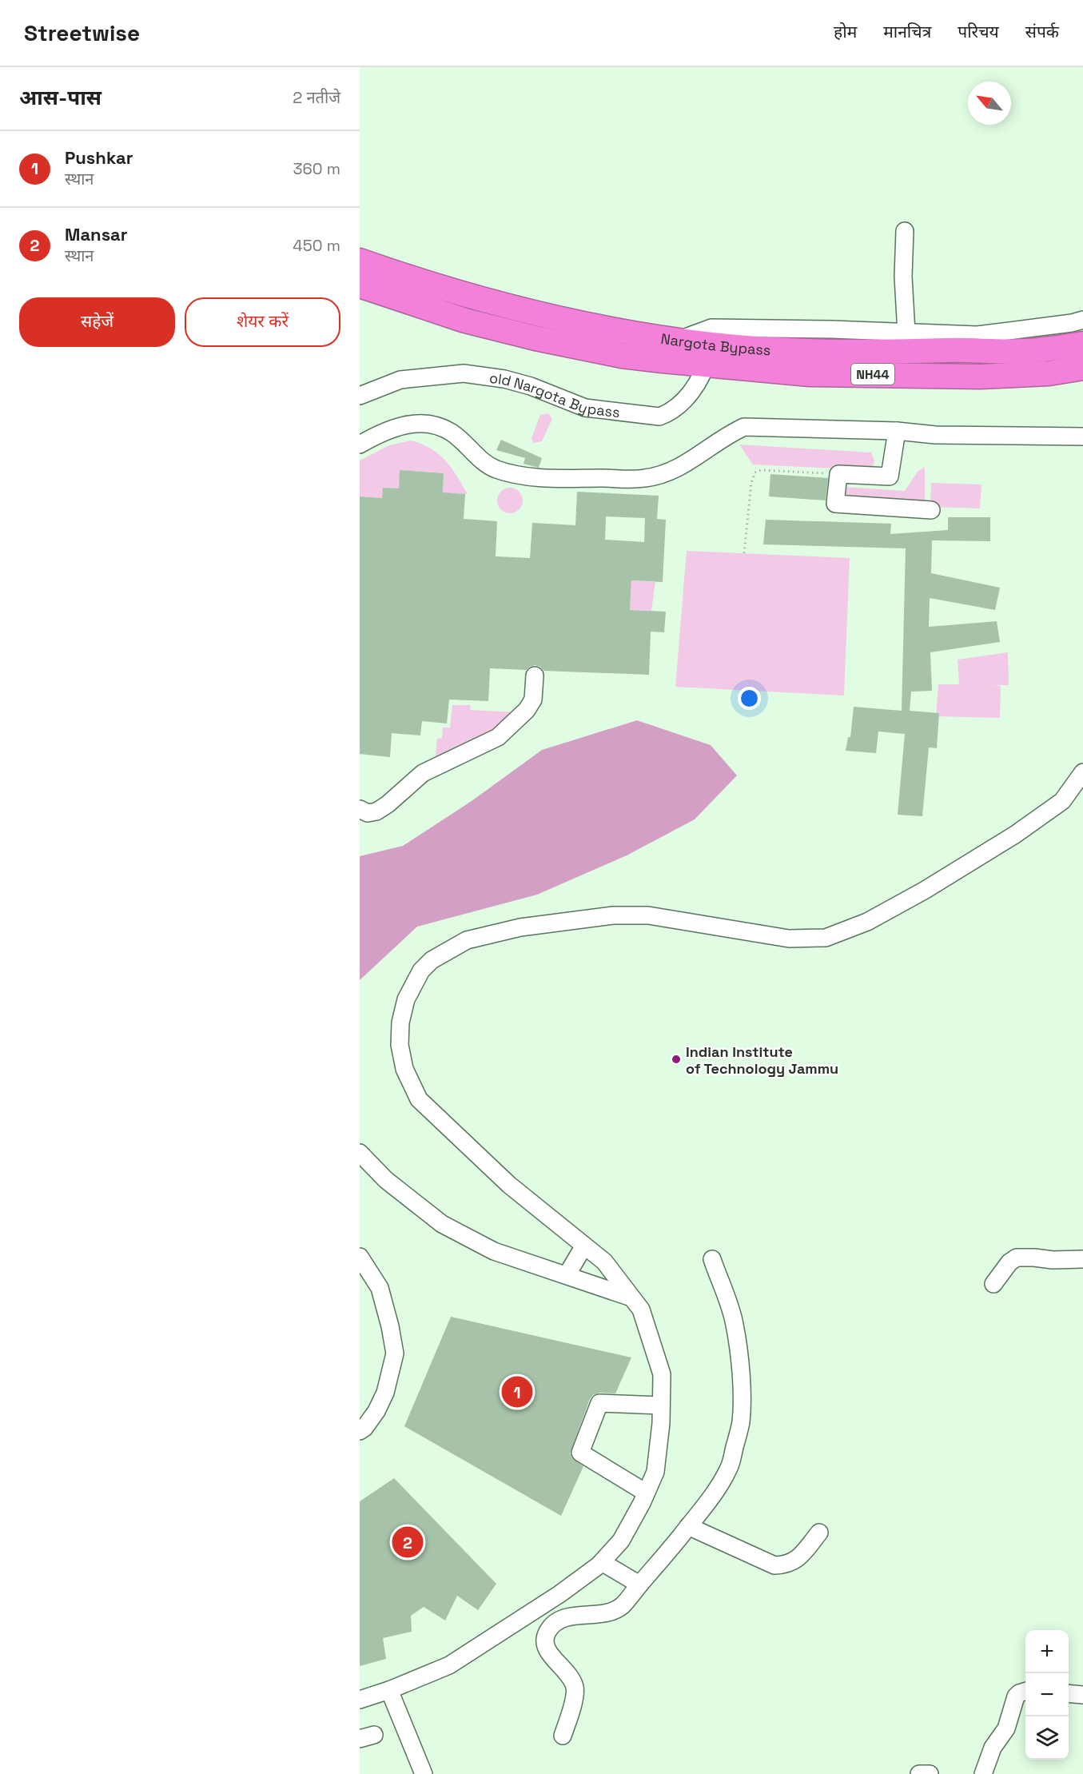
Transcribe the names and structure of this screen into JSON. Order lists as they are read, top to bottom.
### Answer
{
  "streets": {
    "highway": ["Nargota Bypass", "NH44"],
    "street": ["old Nargota Bypass"]
  },
  "crossings": [
    ["Nargota Bypass", "old Nargota Bypass"]
  ],
  "places": ["Indian Institute of Technology Jammu"],
  "north": "top left",
  "page": {
    "header": "Streetwise",
    "nav": [
      "होम",
      "मानचित्र",
      "परिचय",
      "संपर्क"
    ],
    "heading": ["आस-पास", "2 नतीजे"],
    "list": [
      {
        "mark": "1",
        "name": "Pushkar",
        "note": "स्थान",
        "value": "360 m"
      },
      {
        "mark": "2",
        "name": "Mansar",
        "note": "स्थान",
        "value": "450 m"
      }
    ],
    "buttons": ["सहेजें", "शेयर करें"],
    "pins": ["1", "2"],
    "map_buttons": ["+", "−"]
  }
}
